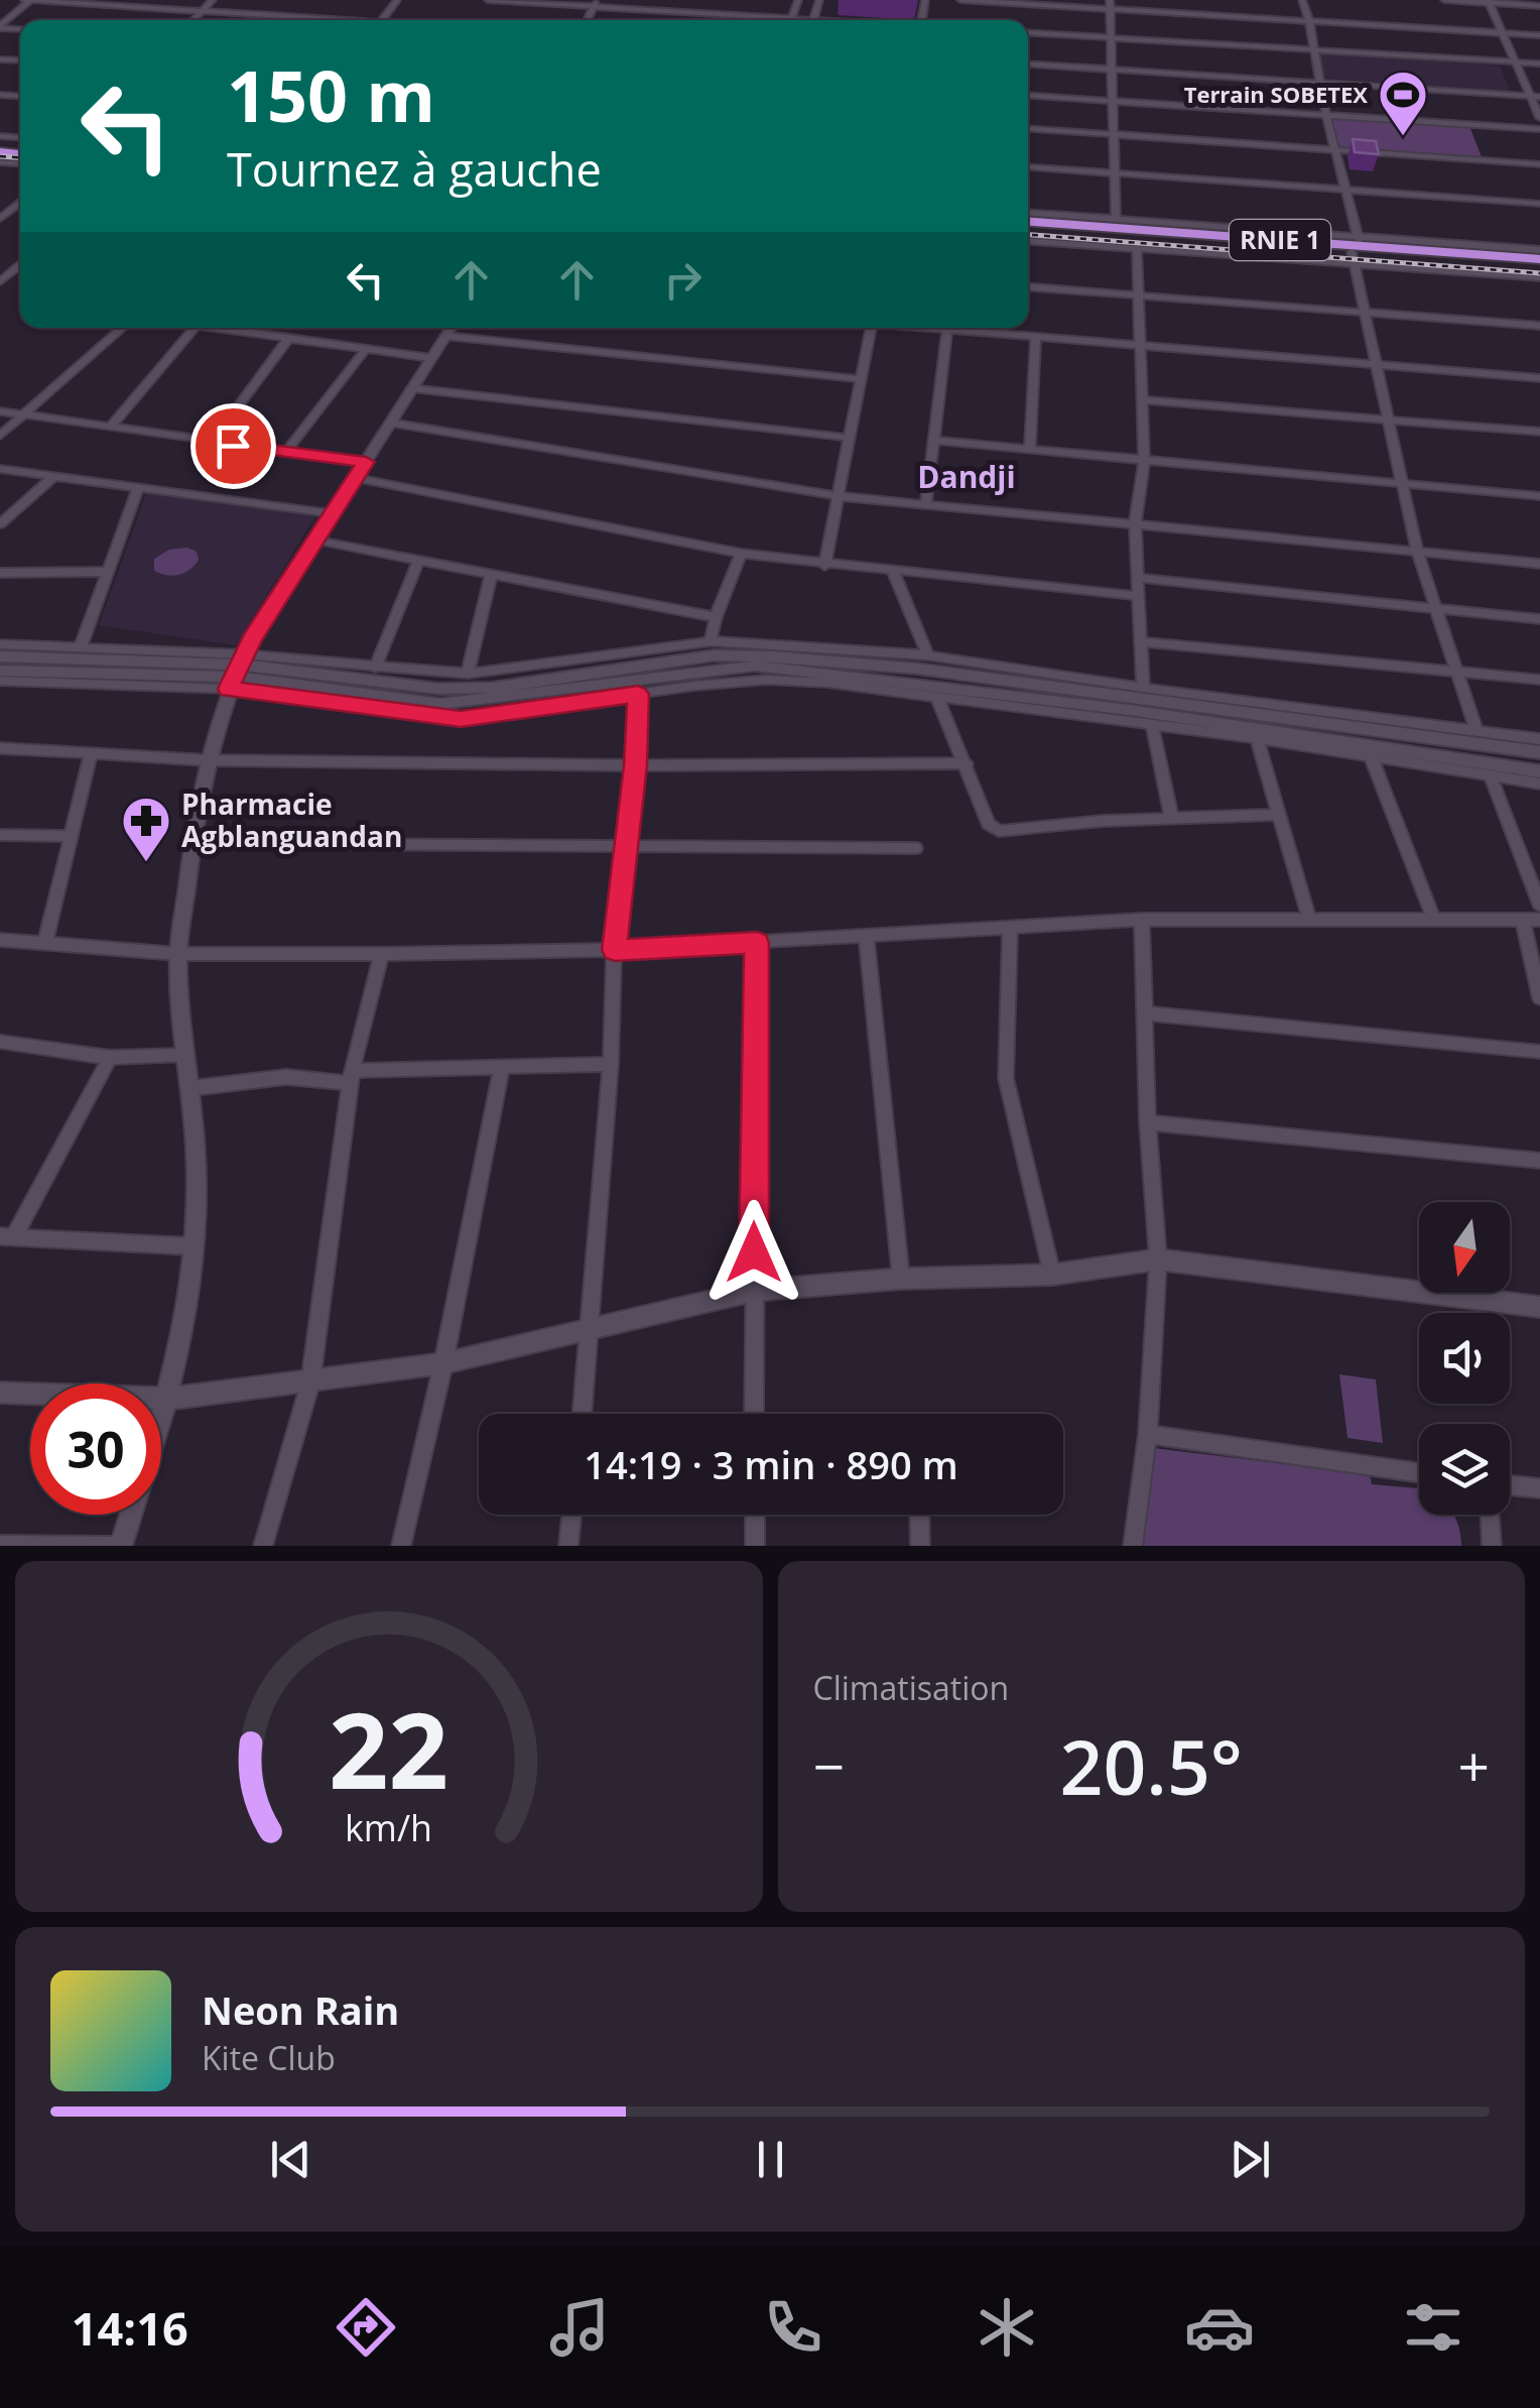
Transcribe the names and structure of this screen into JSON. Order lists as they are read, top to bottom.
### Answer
{
  "streets": {
    "highway": ["RNIE 1"]
  },
  "districts": ["Dandji"],
  "places": {
    "sports": ["Terrain SOBETEX"],
    "pharmacy": ["Pharmacie Agblanguandan"]
  },
  "north": "bottom",
  "page": {
    "turn": ["150 m", "Tournez à gauche"],
    "limit": "30",
    "trip": "14:19 · 3 min · 890 m",
    "tile": "Climatisation",
    "heat": ["−", "20.5°", "+"],
    "song": ["Neon Rain", "Kite Club"],
    "tabs": "14:16",
    "gauge": ["22", "km/h"]
  }
}
